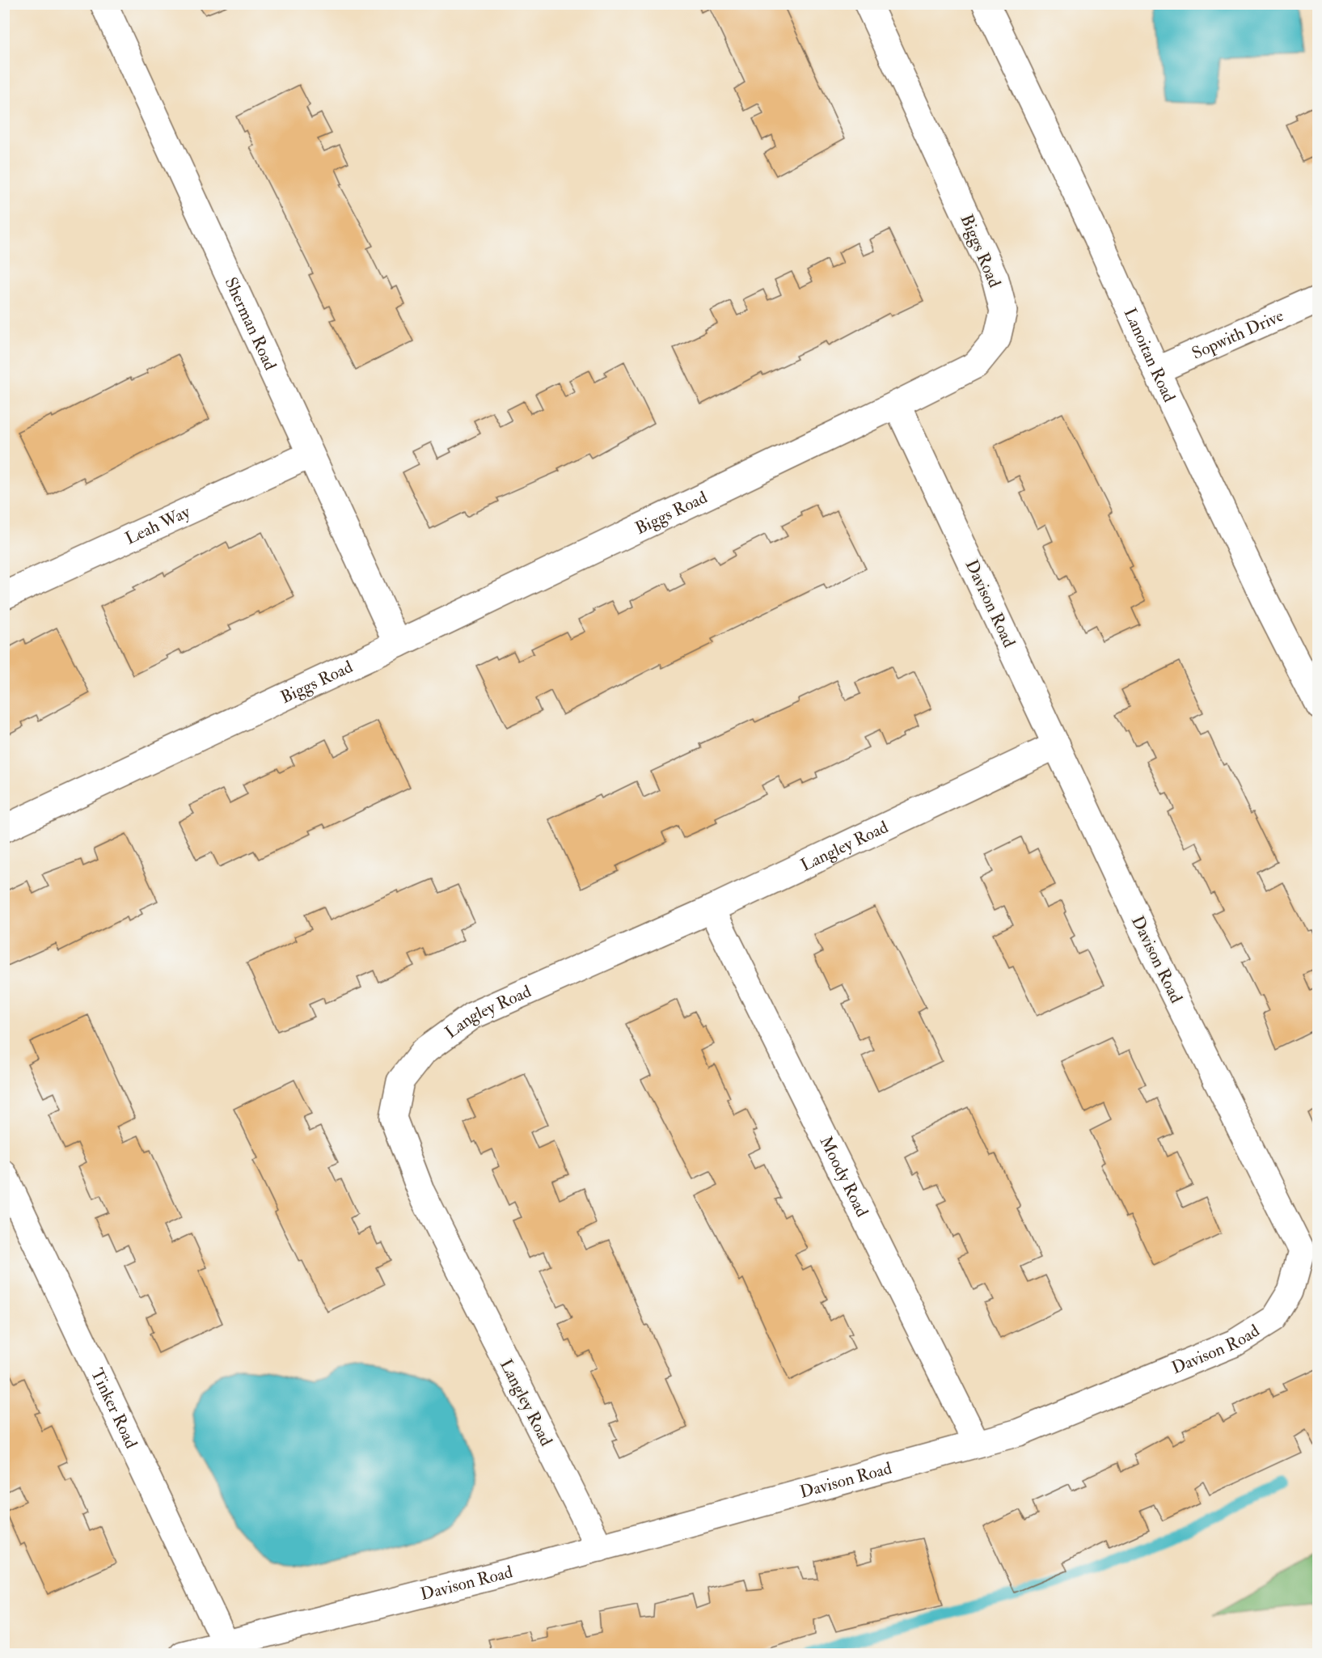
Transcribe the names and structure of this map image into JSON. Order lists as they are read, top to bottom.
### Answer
{
  "streets": {
    "street": [
      "Biggs Road",
      "Sherman Road",
      "Sopwith Drive",
      "Lanoitan Road",
      "Leah Way",
      "Davison Road",
      "Langley Road",
      "Moody Road",
      "Tinker Road"
    ]
  },
  "crossings": [
    ["Biggs Road", "Sherman Road"],
    ["Biggs Road", "Davison Road"],
    ["Sherman Road", "Leah Way"],
    ["Sopwith Drive", "Lanoitan Road"],
    ["Davison Road", "Langley Road"],
    ["Davison Road", "Moody Road"],
    ["Davison Road", "Tinker Road"],
    ["Langley Road", "Moody Road"]
  ]
}
